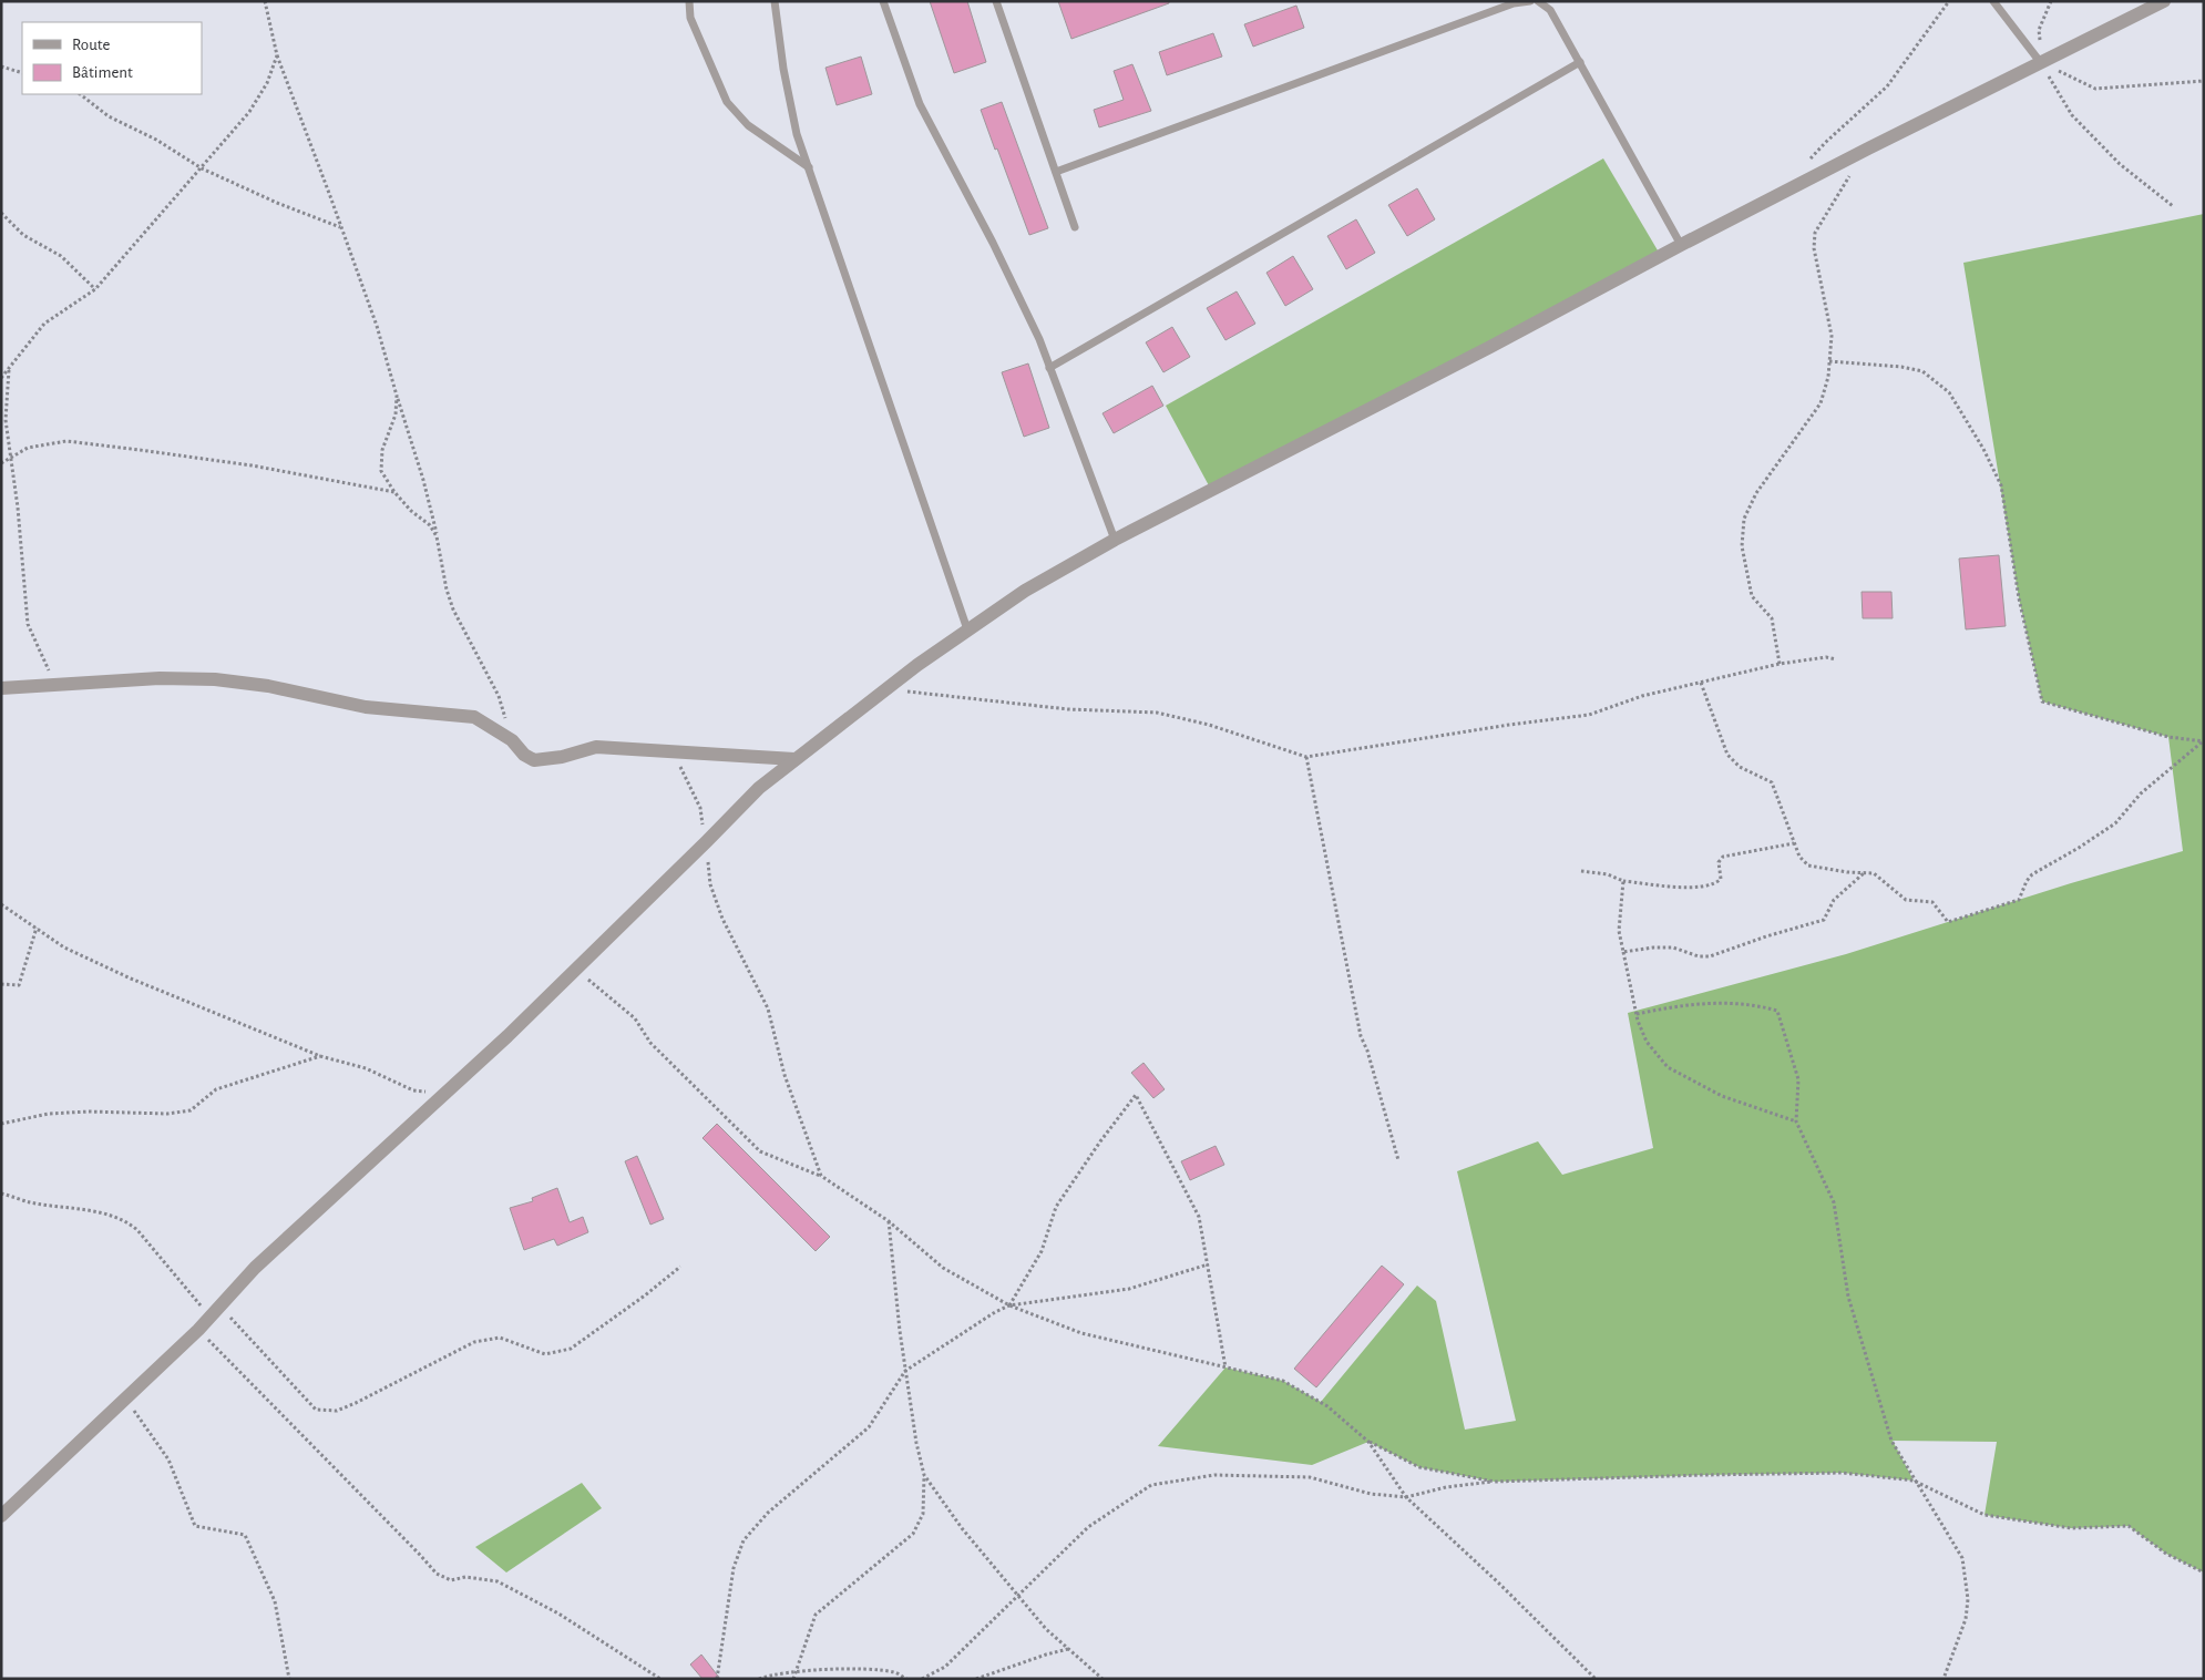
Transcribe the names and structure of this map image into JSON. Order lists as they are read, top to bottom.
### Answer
{
  "legend": ["Route", "Bâtiment"]
}
